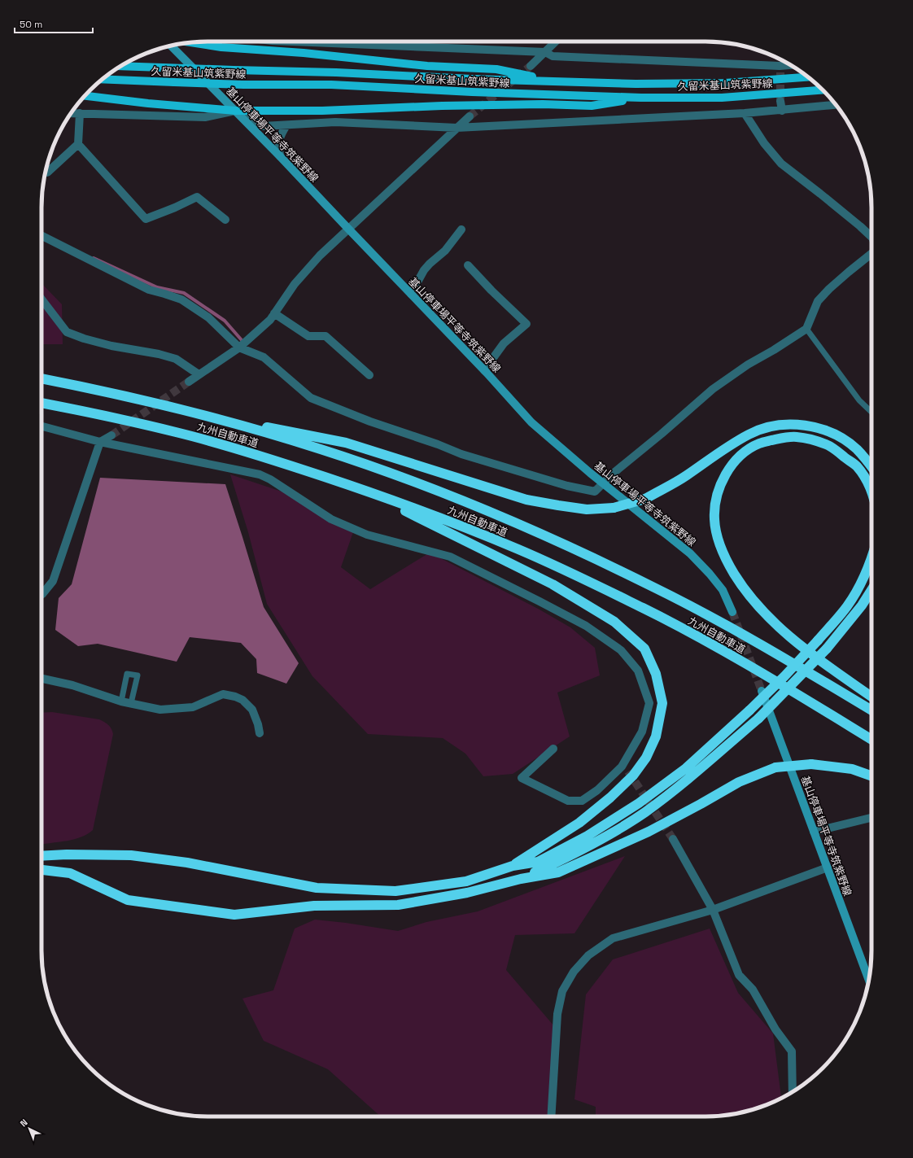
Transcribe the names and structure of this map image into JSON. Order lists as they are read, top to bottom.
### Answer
{
  "streets": {
    "highway": ["九州自動車道"],
    "main road": ["久留米基山筑紫野線", "基山停車場平等寺筑紫野線"]
  },
  "scale_bar": "50 m",
  "north": "top left"
}
